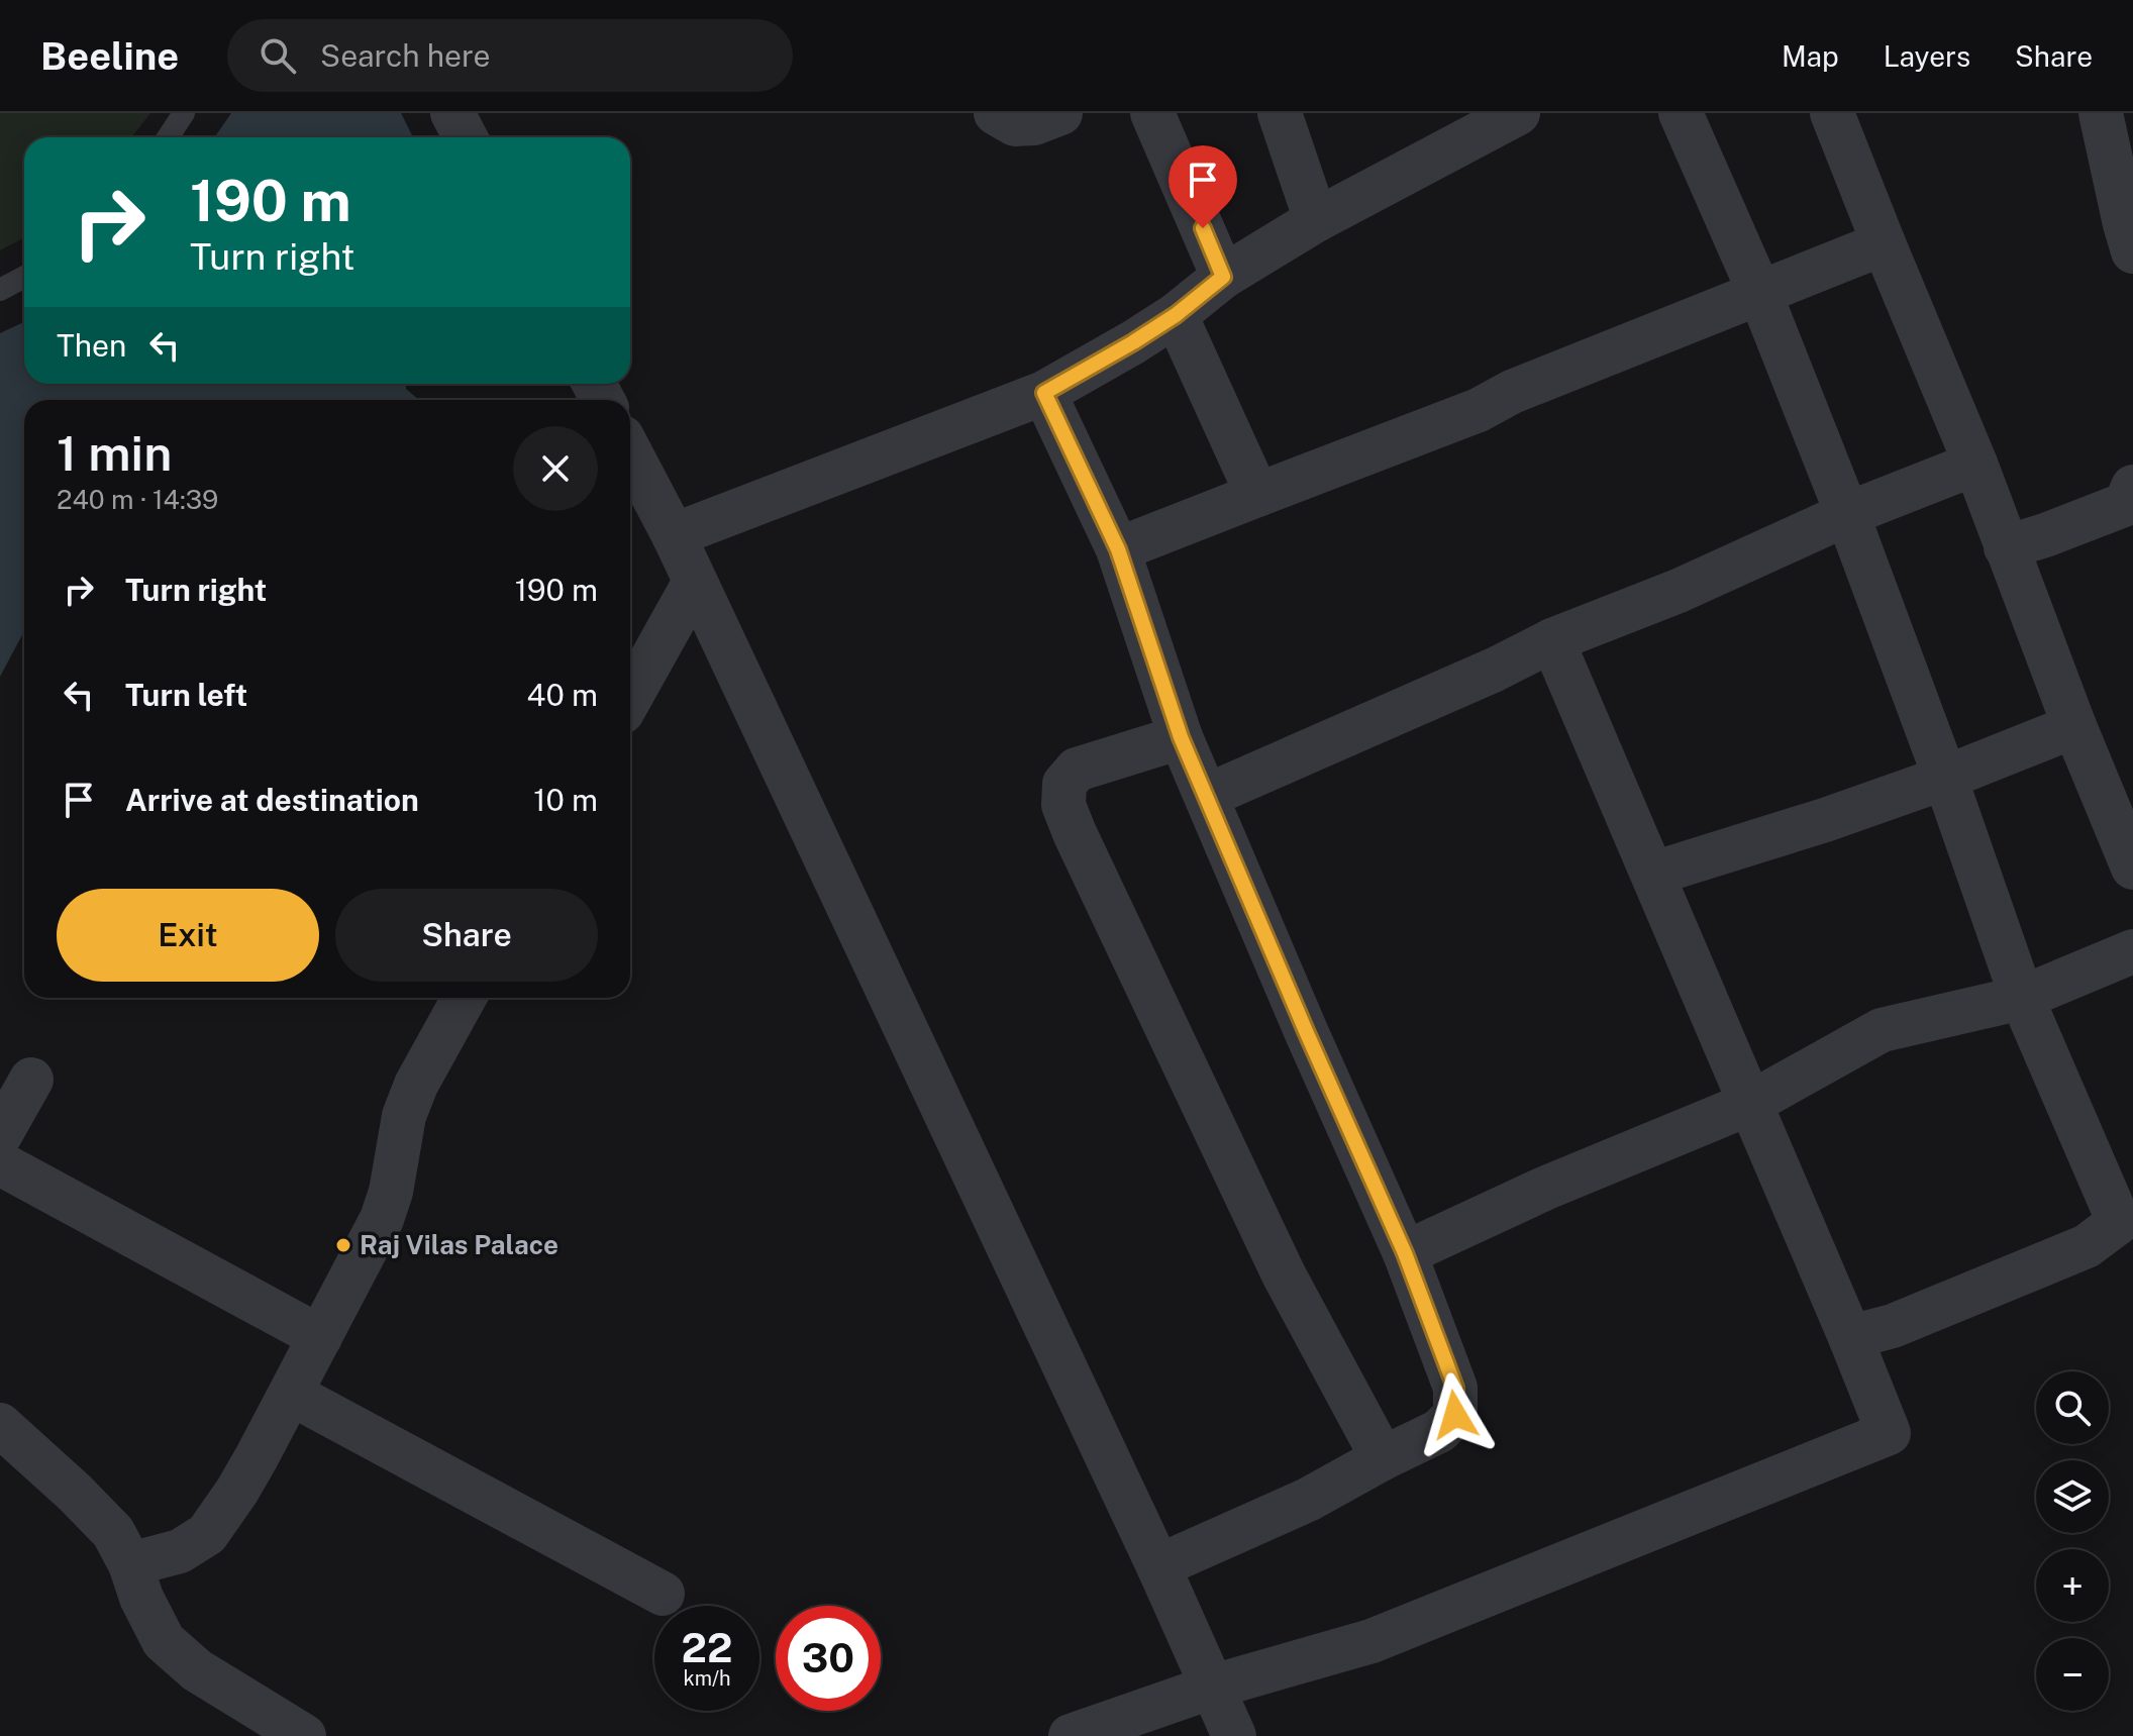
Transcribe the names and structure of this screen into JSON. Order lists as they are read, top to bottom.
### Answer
{
  "places": ["Raj Vilas Palace"],
  "page": {
    "header": "Beeline",
    "search": "Search here",
    "nav": ["Map", "Layers", "Share"],
    "turn": ["190 m", "Turn right"],
    "then": "Then",
    "heading": ["1 min", "240 m · 14:39"],
    "list": [
      {
        "name": "Turn right",
        "value": "190 m"
      },
      {
        "name": "Turn left",
        "value": "40 m"
      },
      {
        "name": "Arrive at destination",
        "value": "10 m"
      }
    ],
    "buttons": ["Exit", "Share"],
    "map_buttons": ["+", "−"],
    "speed": "22 km/h",
    "limit": "30"
  }
}
